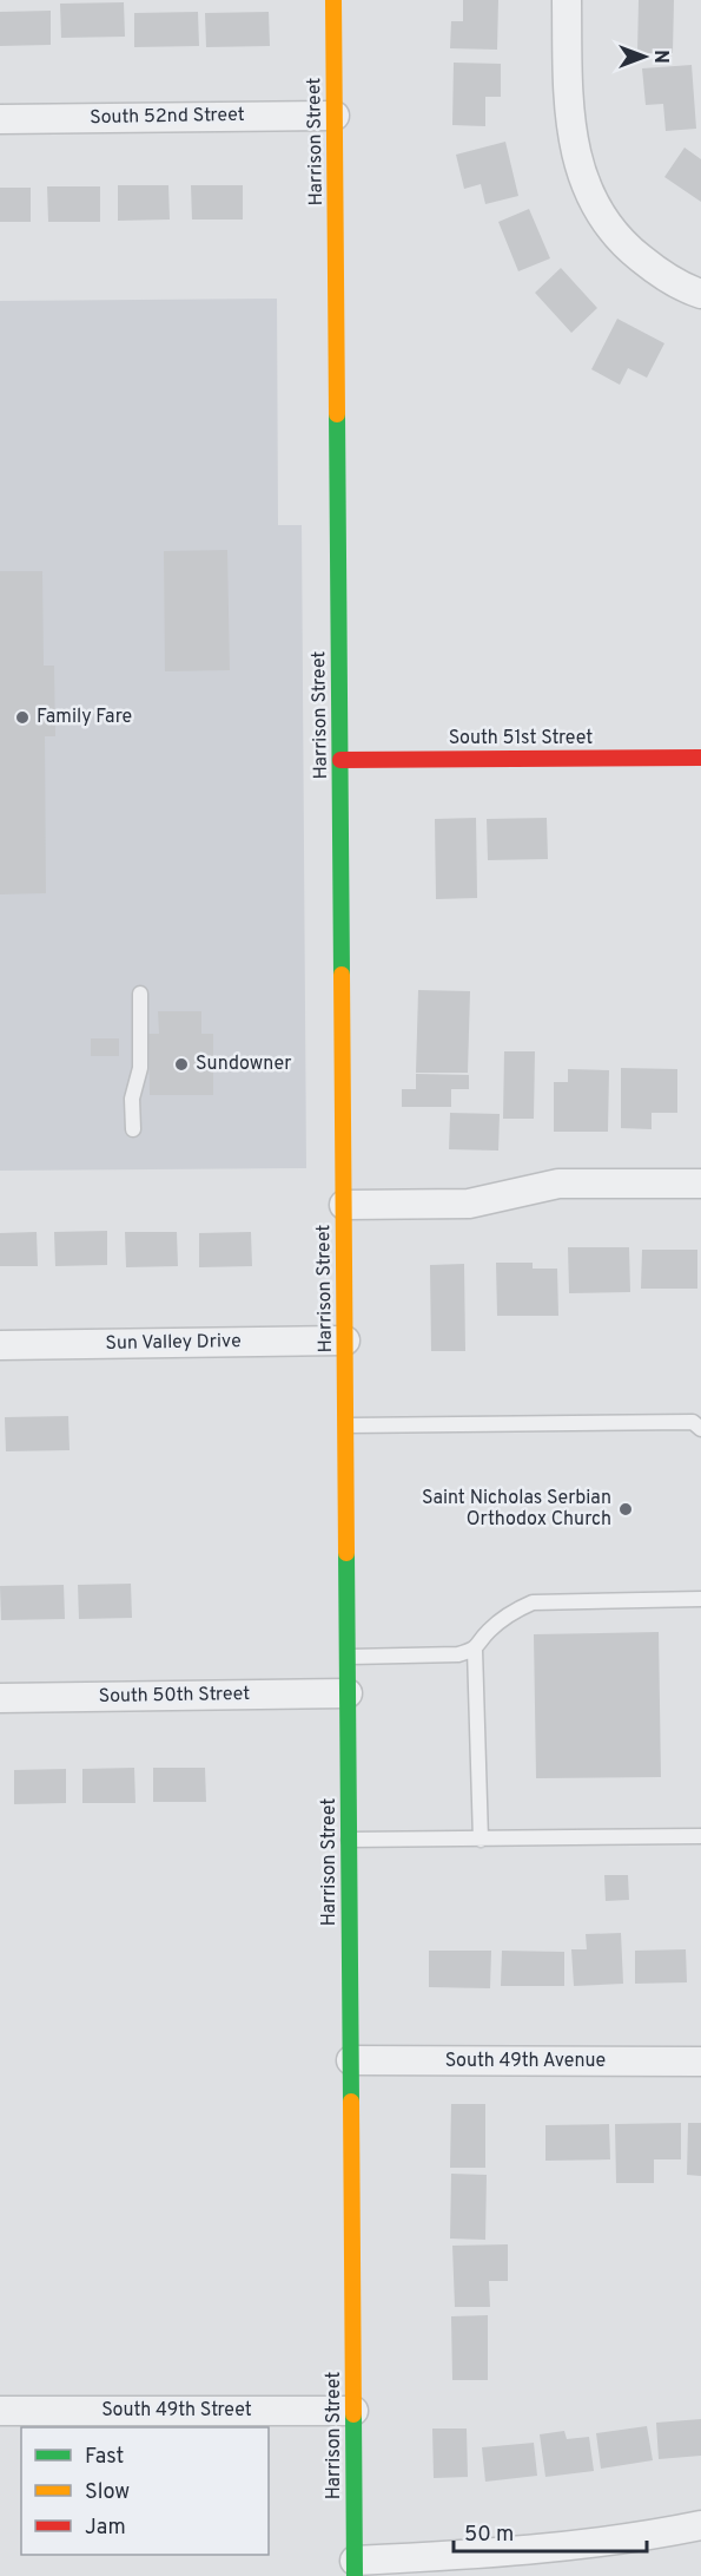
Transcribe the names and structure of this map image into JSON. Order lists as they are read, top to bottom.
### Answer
{
  "streets": {
    "main road": ["Harrison Street", "South 51st Street"],
    "street": [
      "South 52nd Street",
      "Sun Valley Drive",
      "South 50th Street",
      "South 49th Avenue",
      "South 49th Street"
    ]
  },
  "crossings": [
    ["South 52nd Street", "Harrison Street"],
    ["Harrison Street", "South 51st Street"],
    ["Harrison Street", "Sun Valley Drive"],
    ["Harrison Street", "South 50th Street"],
    ["Harrison Street", "South 49th Avenue"],
    ["Harrison Street", "South 49th Street"]
  ],
  "places": ["Family Fare", "Sundowner", "Saint Nicholas Serbian Orthodox Church"],
  "legend": ["Fast", "Slow", "Jam"],
  "scale_bar": "50 m",
  "north": "right"
}
